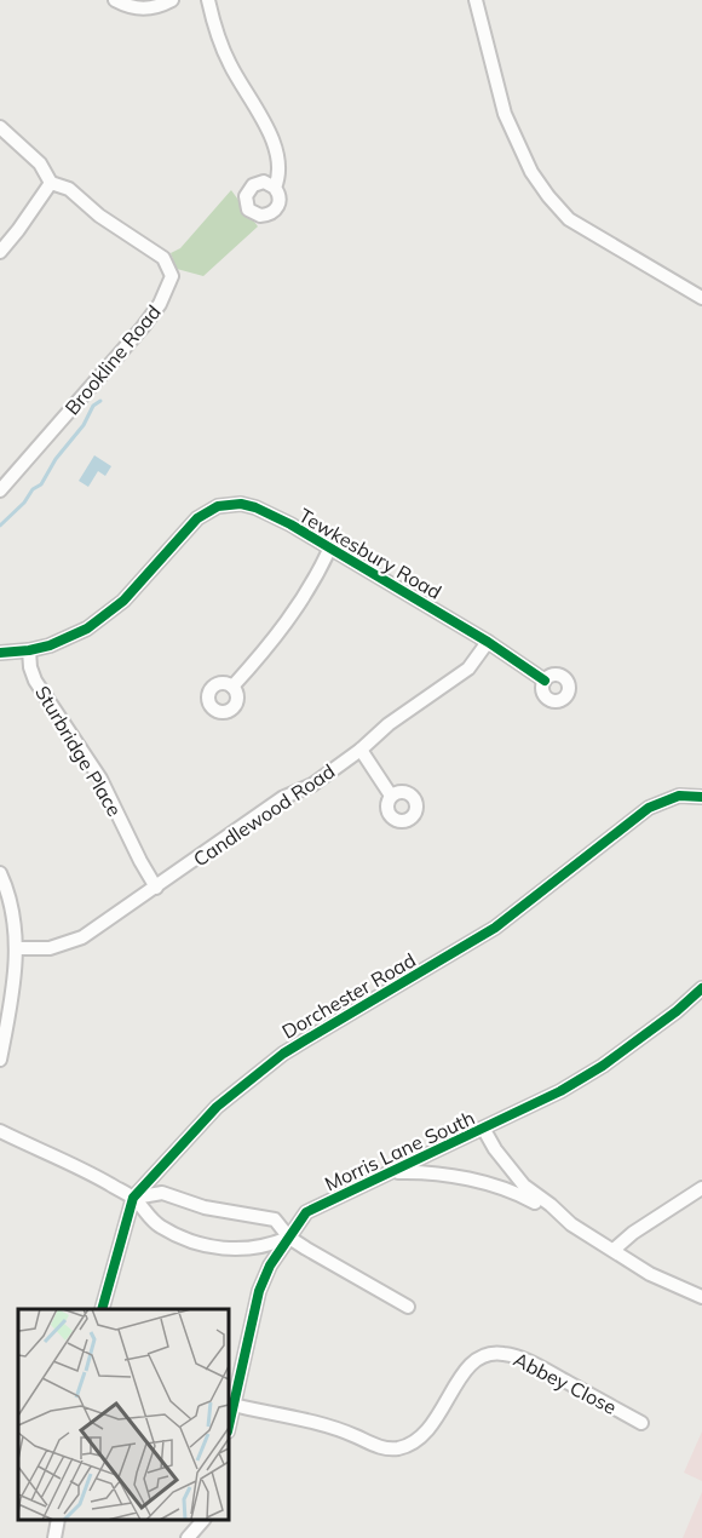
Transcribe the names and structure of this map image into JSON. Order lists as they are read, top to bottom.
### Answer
{
  "streets": {
    "street": [
      "Brookline Road",
      "Tewkesbury Road",
      "Sturbridge Place",
      "Candlewood Road",
      "Dorchester Road",
      "Morris Lane South",
      "Abbey Close"
    ]
  },
  "crossings": [
    ["Tewkesbury Road", "Sturbridge Place"],
    ["Tewkesbury Road", "Candlewood Road"],
    ["Sturbridge Place", "Candlewood Road"],
    ["Morris Lane South", "Abbey Close"]
  ]
}
